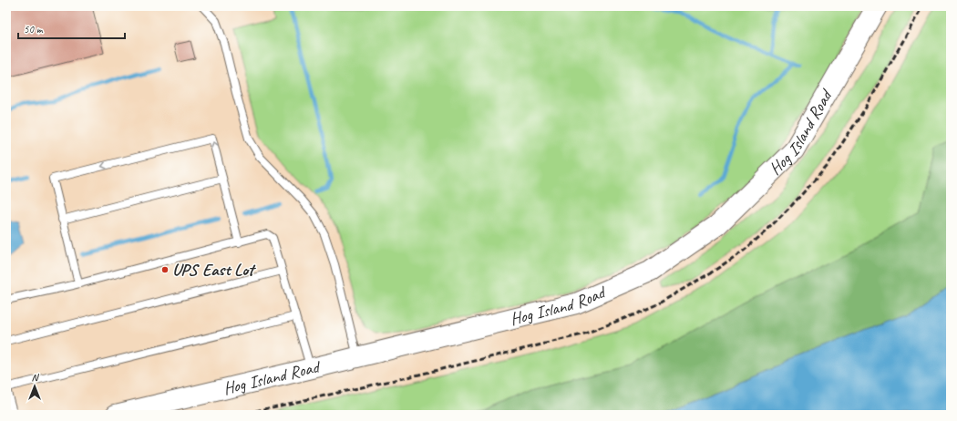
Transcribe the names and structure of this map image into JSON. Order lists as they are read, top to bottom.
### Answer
{
  "streets": {
    "street": ["Hog Island Road"]
  },
  "places": ["UPS East Lot"],
  "scale_bar": "50 m",
  "north": "top"
}
